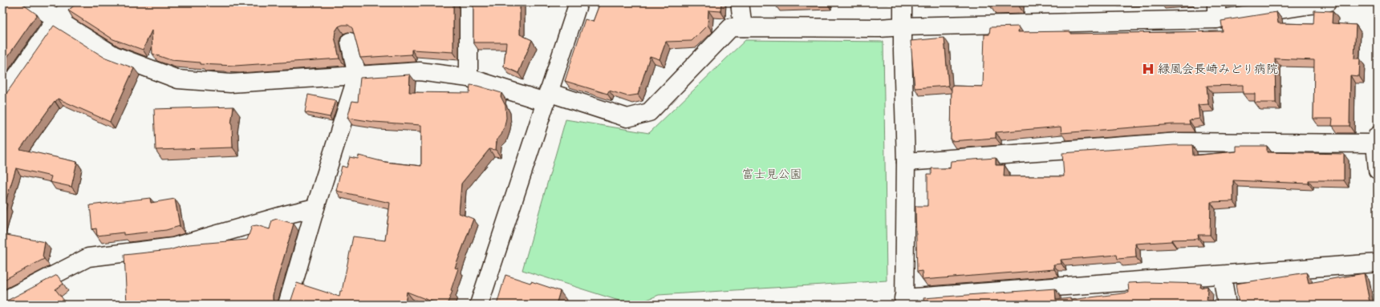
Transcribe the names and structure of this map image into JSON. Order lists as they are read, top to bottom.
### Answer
{
  "parks": ["富士見公園"],
  "places": {
    "hospital": ["緑風会長崎みどり病院"]
  }
}
